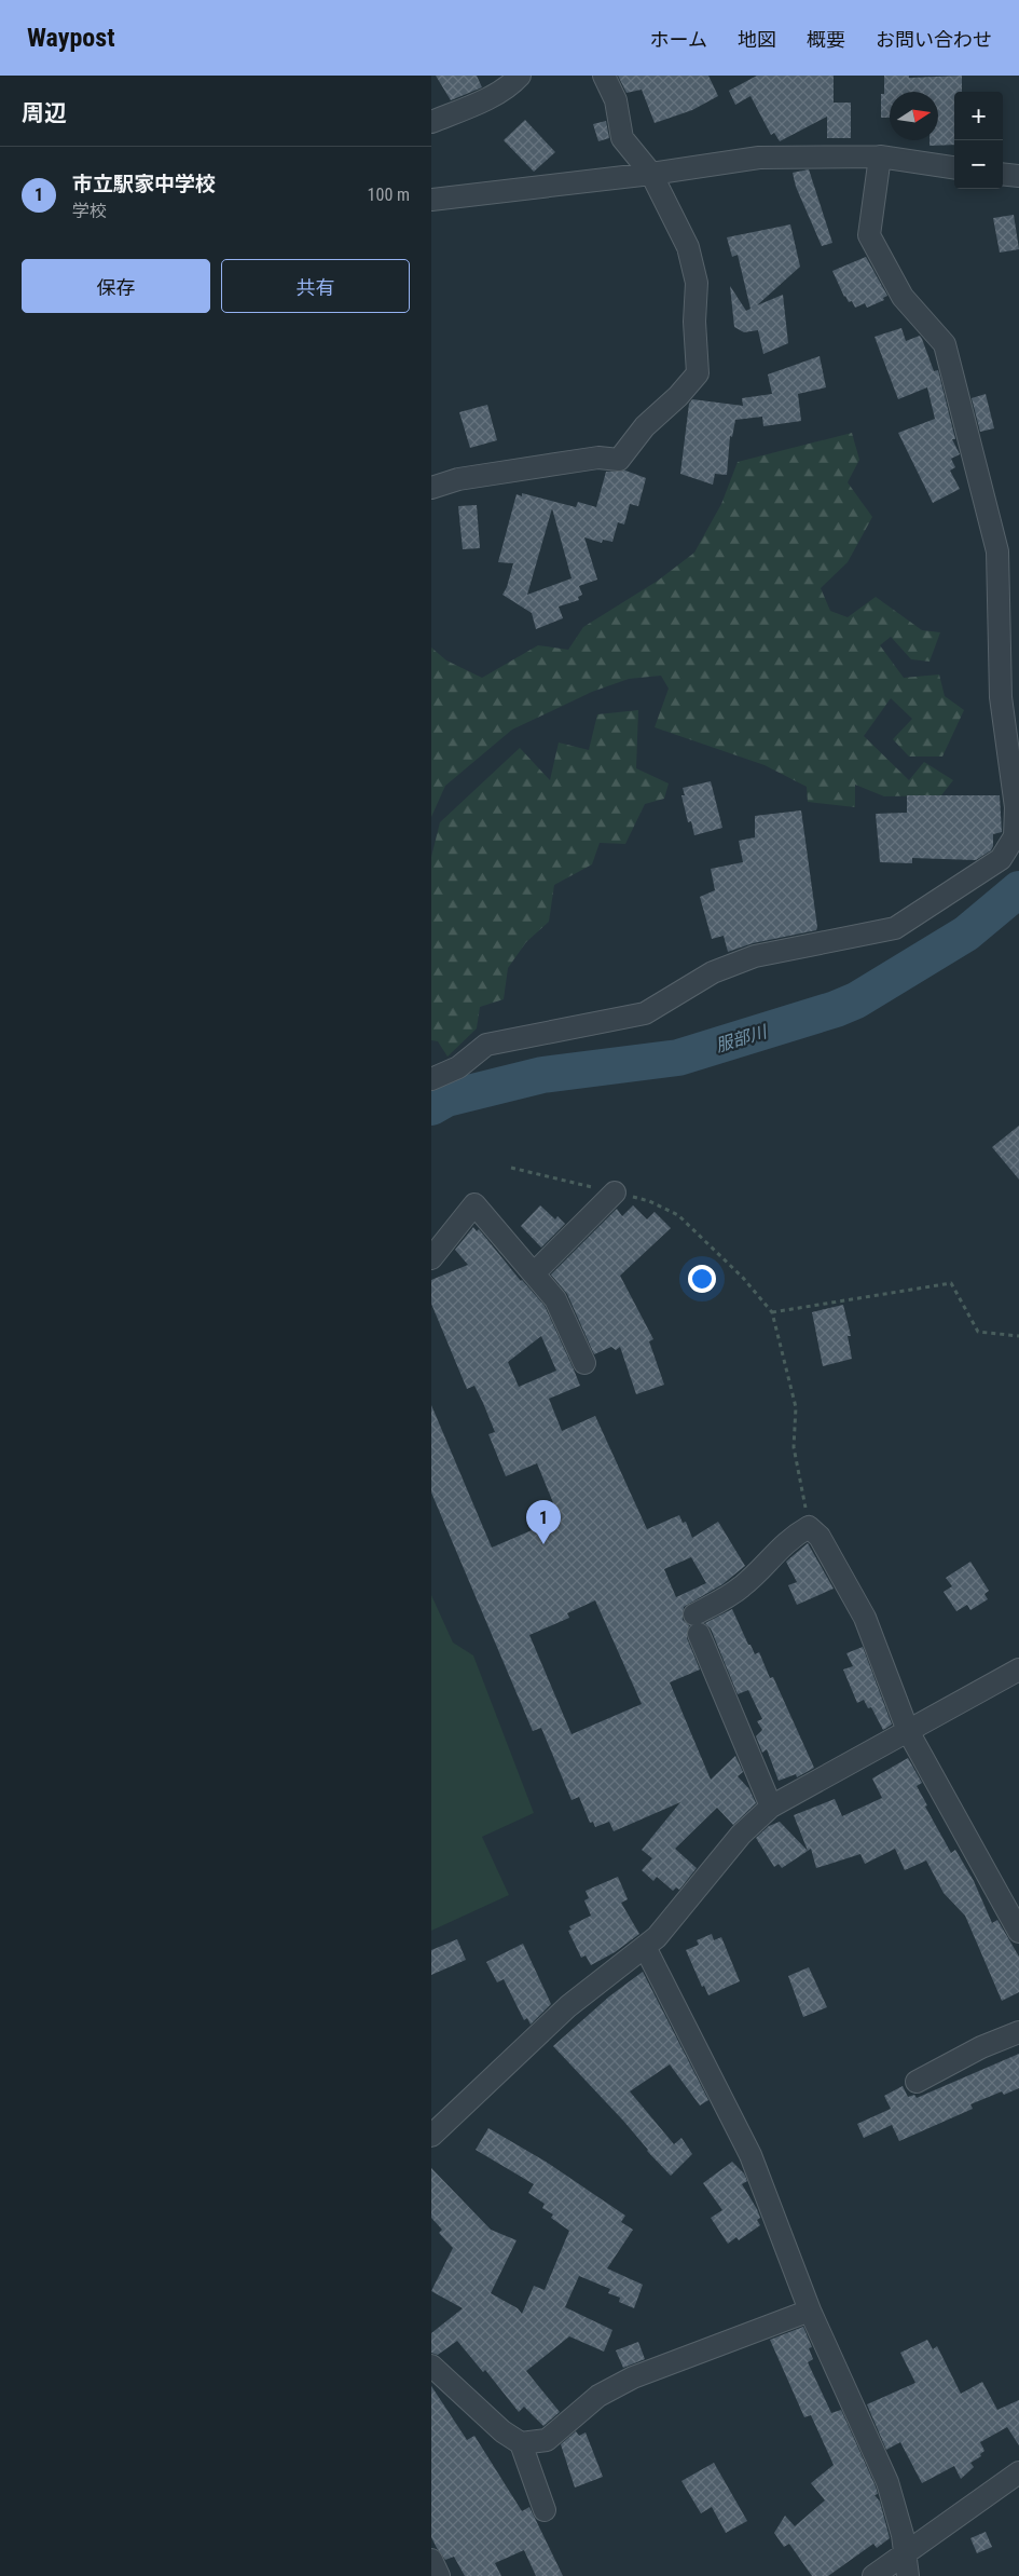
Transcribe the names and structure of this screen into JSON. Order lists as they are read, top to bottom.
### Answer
{
  "water": ["服部川"],
  "north": "right",
  "page": {
    "header": "Waypost",
    "nav": [
      "ホーム",
      "地図",
      "概要",
      "お問い合わせ"
    ],
    "heading": "周辺",
    "map_buttons": ["+", "−"],
    "list": [
      {
        "mark": "1",
        "name": "市立駅家中学校",
        "note": "学校",
        "value": "100 m"
      }
    ],
    "buttons": ["保存", "共有"],
    "pins": "1"
  }
}
